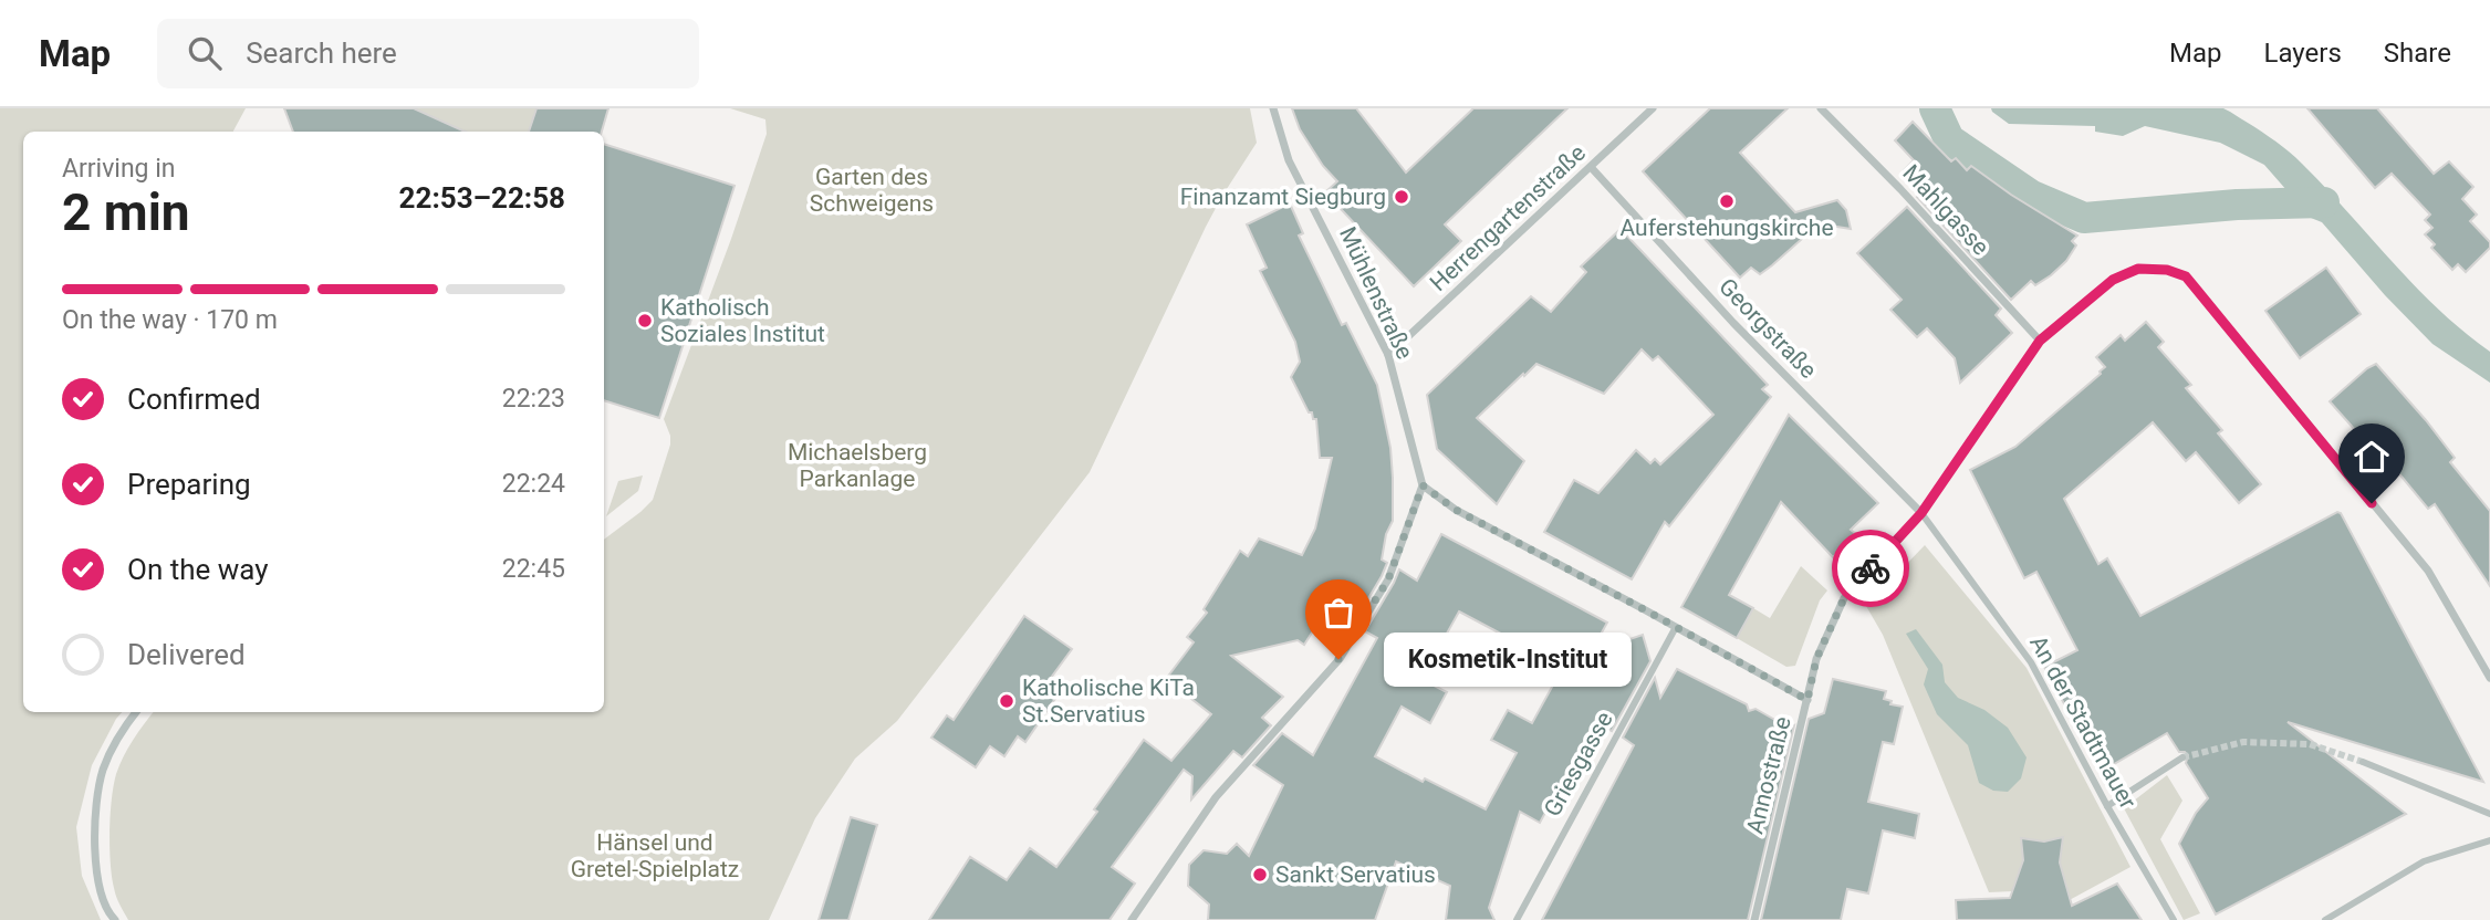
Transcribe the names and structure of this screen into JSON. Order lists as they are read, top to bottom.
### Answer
{
  "streets": {
    "street": [
      "Mahlgasse",
      "Herrengartenstraße",
      "Mühlenstraße",
      "Georgstraße",
      "An der Stadtmauer",
      "Griesgasse",
      "Annostraße"
    ]
  },
  "crossings": [
    ["Mahlgasse", "Annostraße"],
    ["Herrengartenstraße", "Mühlenstraße"],
    ["Herrengartenstraße", "Georgstraße"],
    ["Georgstraße", "An der Stadtmauer"],
    ["Georgstraße", "Annostraße"],
    ["An der Stadtmauer", "Annostraße"]
  ],
  "parks": ["Garten des Schweigens", "Michaelsberg Parkanlage", "Hänsel und Gretel-Spielplatz"],
  "places": [
    "Finanzamt Siegburg",
    "Auferstehungskirche",
    "Katholisch Soziales Institut",
    "Kosmetik-Institut",
    "Katholische KiTa St.Servatius",
    "Sankt Servatius"
  ],
  "page": {
    "header": "Map",
    "search": "Search here",
    "nav": ["Map", "Layers", "Share"],
    "heading": ["2 min", "Arriving in", "22:53–22:58"],
    "bar": "On the way · 170 m",
    "list": [
      ["Confirmed", "22:23"],
      ["Preparing", "22:24"],
      ["On the way", "22:45"],
      "Delivered"
    ],
    "bubble": "Kosmetik-Institut"
  }
}
